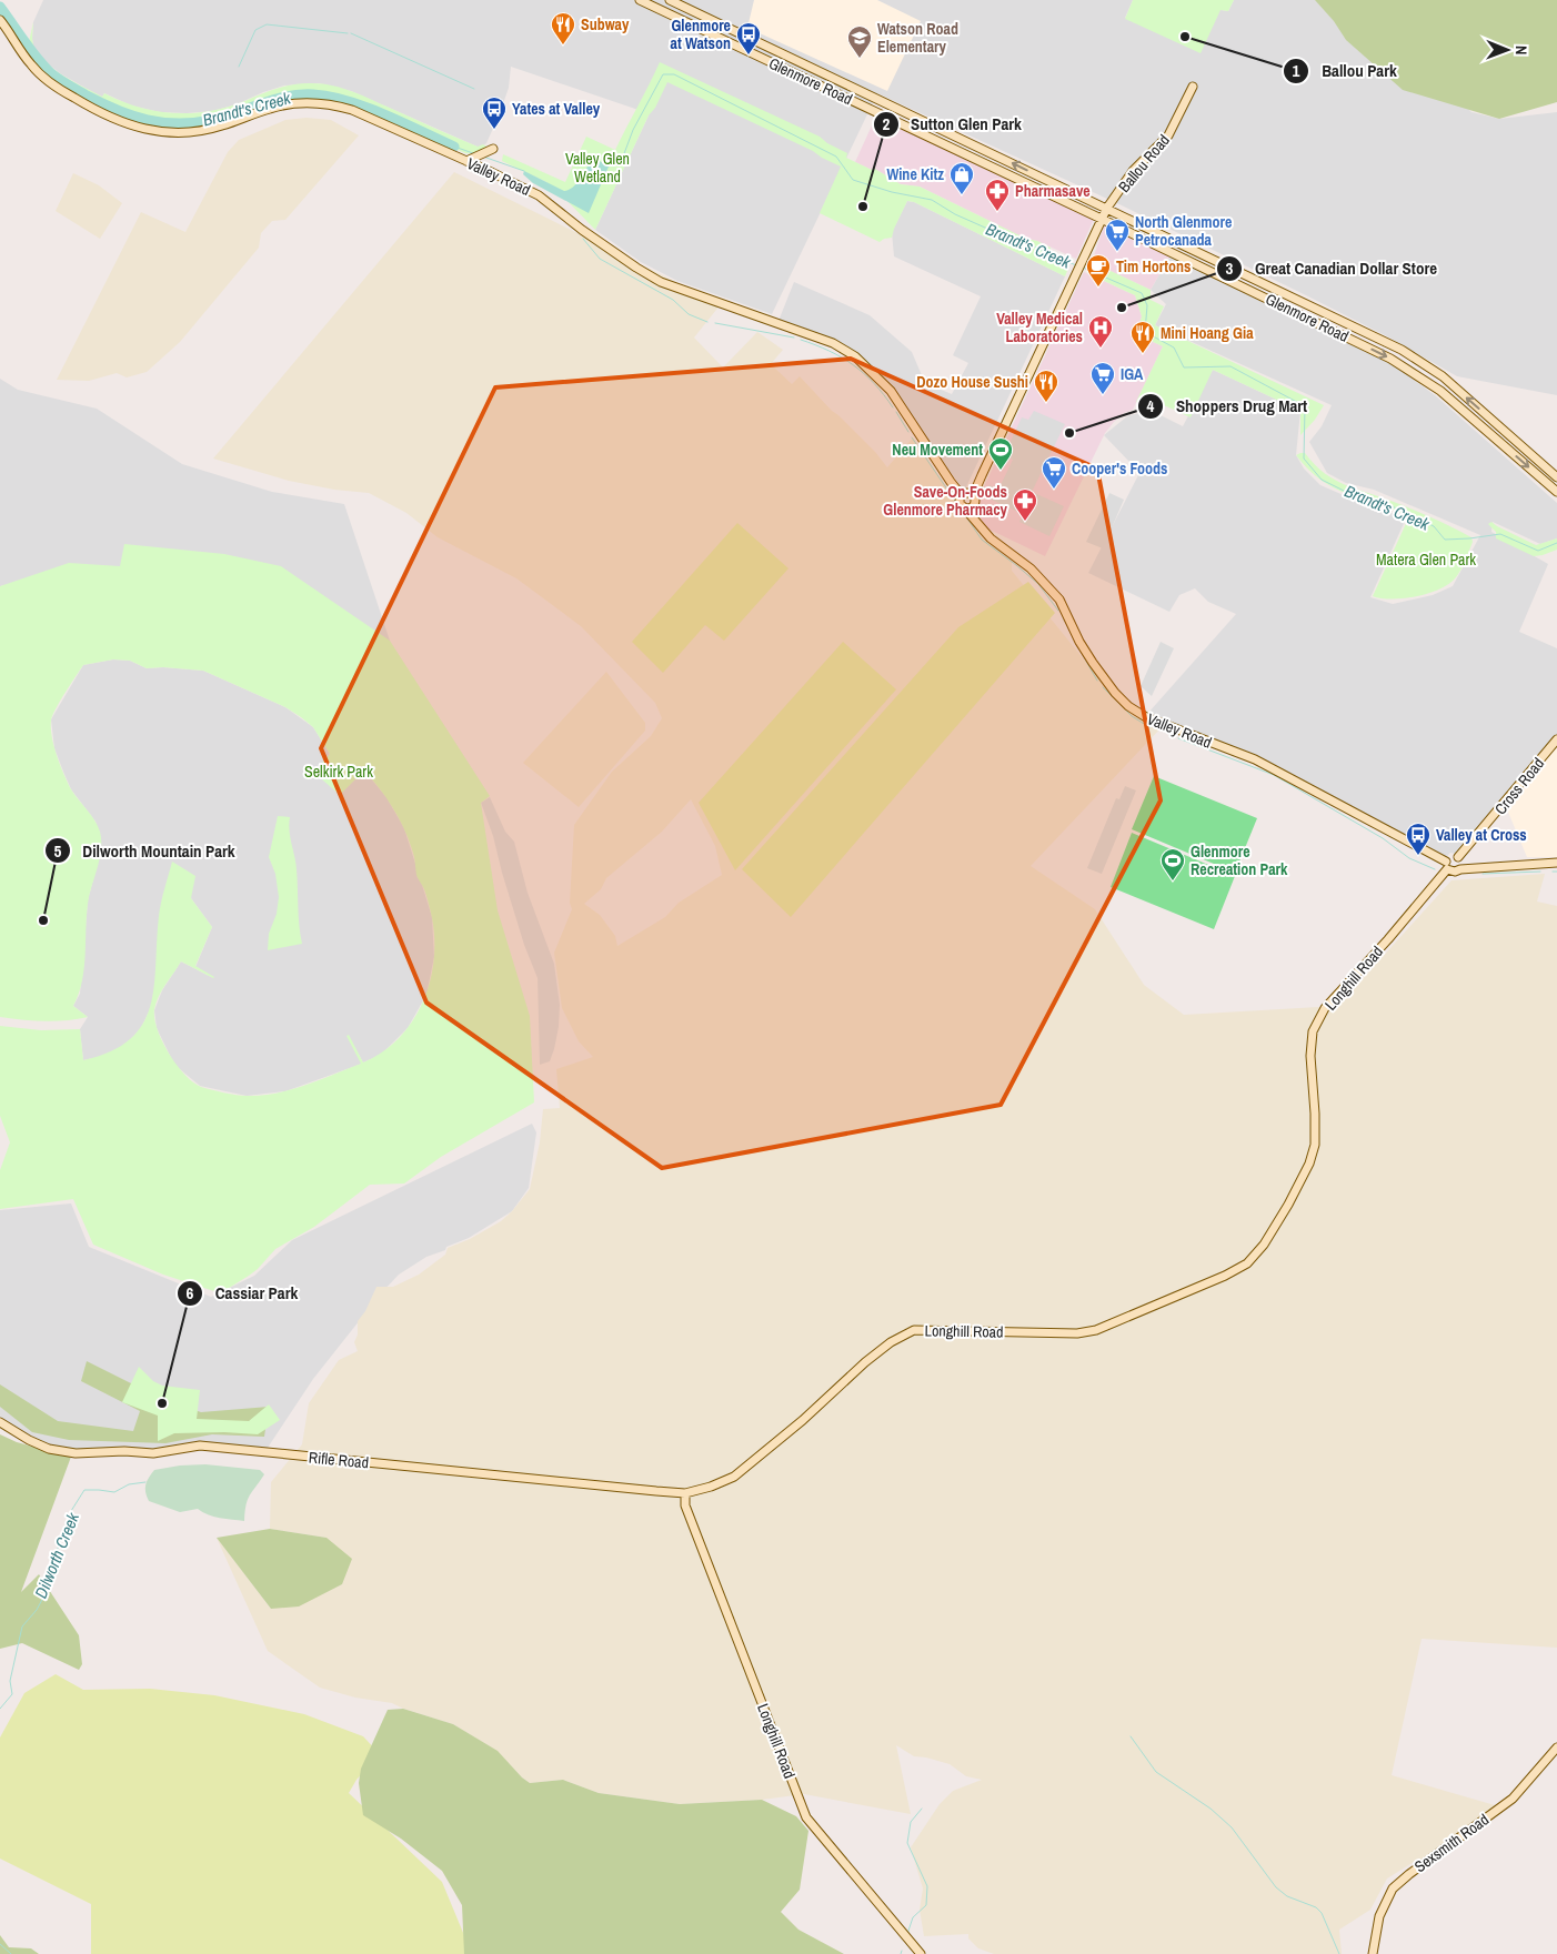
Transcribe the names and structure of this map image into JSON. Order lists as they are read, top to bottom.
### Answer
{
  "streets": {
    "street": [
      "Glenmore Road",
      "Ballou Road",
      "Valley Road",
      "Cross Road",
      "Longhill Road",
      "Rifle Road",
      "Sexsmith Road"
    ]
  },
  "crossings": [
    ["Glenmore Road", "Ballou Road"],
    ["Valley Road", "Cross Road"],
    ["Valley Road", "Longhill Road"],
    ["Cross Road", "Longhill Road"],
    ["Longhill Road", "Rifle Road"]
  ],
  "water": ["Brandt's Creek", "Dilworth Creek"],
  "parks": ["Valley Glen Wetland", "Matera Glen Park", "Selkirk Park"],
  "places": {
    "other": [
      "Ballou Park",
      "Sutton Glen Park",
      "Great Canadian Dollar Store",
      "Shoppers Drug Mart",
      "Dilworth Mountain Park",
      "Cassiar Park"
    ],
    "restaurant": ["Subway", "Mini Hoang Gia", "Dozo House Sushi"],
    "bus stop": ["Glenmore at Watson", "Yates at Valley", "Valley at Cross"],
    "school or university": ["Watson Road Elementary"],
    "shop": ["Wine Kitz"],
    "pharmacy": ["Pharmasave", "Save-On-Foods Glenmore Pharmacy"],
    "supermarket": ["North Glenmore Petrocanada", "IGA", "Cooper's Foods"],
    "cafe": ["Tim Hortons"],
    "hospital": ["Valley Medical Laboratories"],
    "sports": ["Neu Movement", "Glenmore Recreation Park"]
  },
  "north": "right"
}
